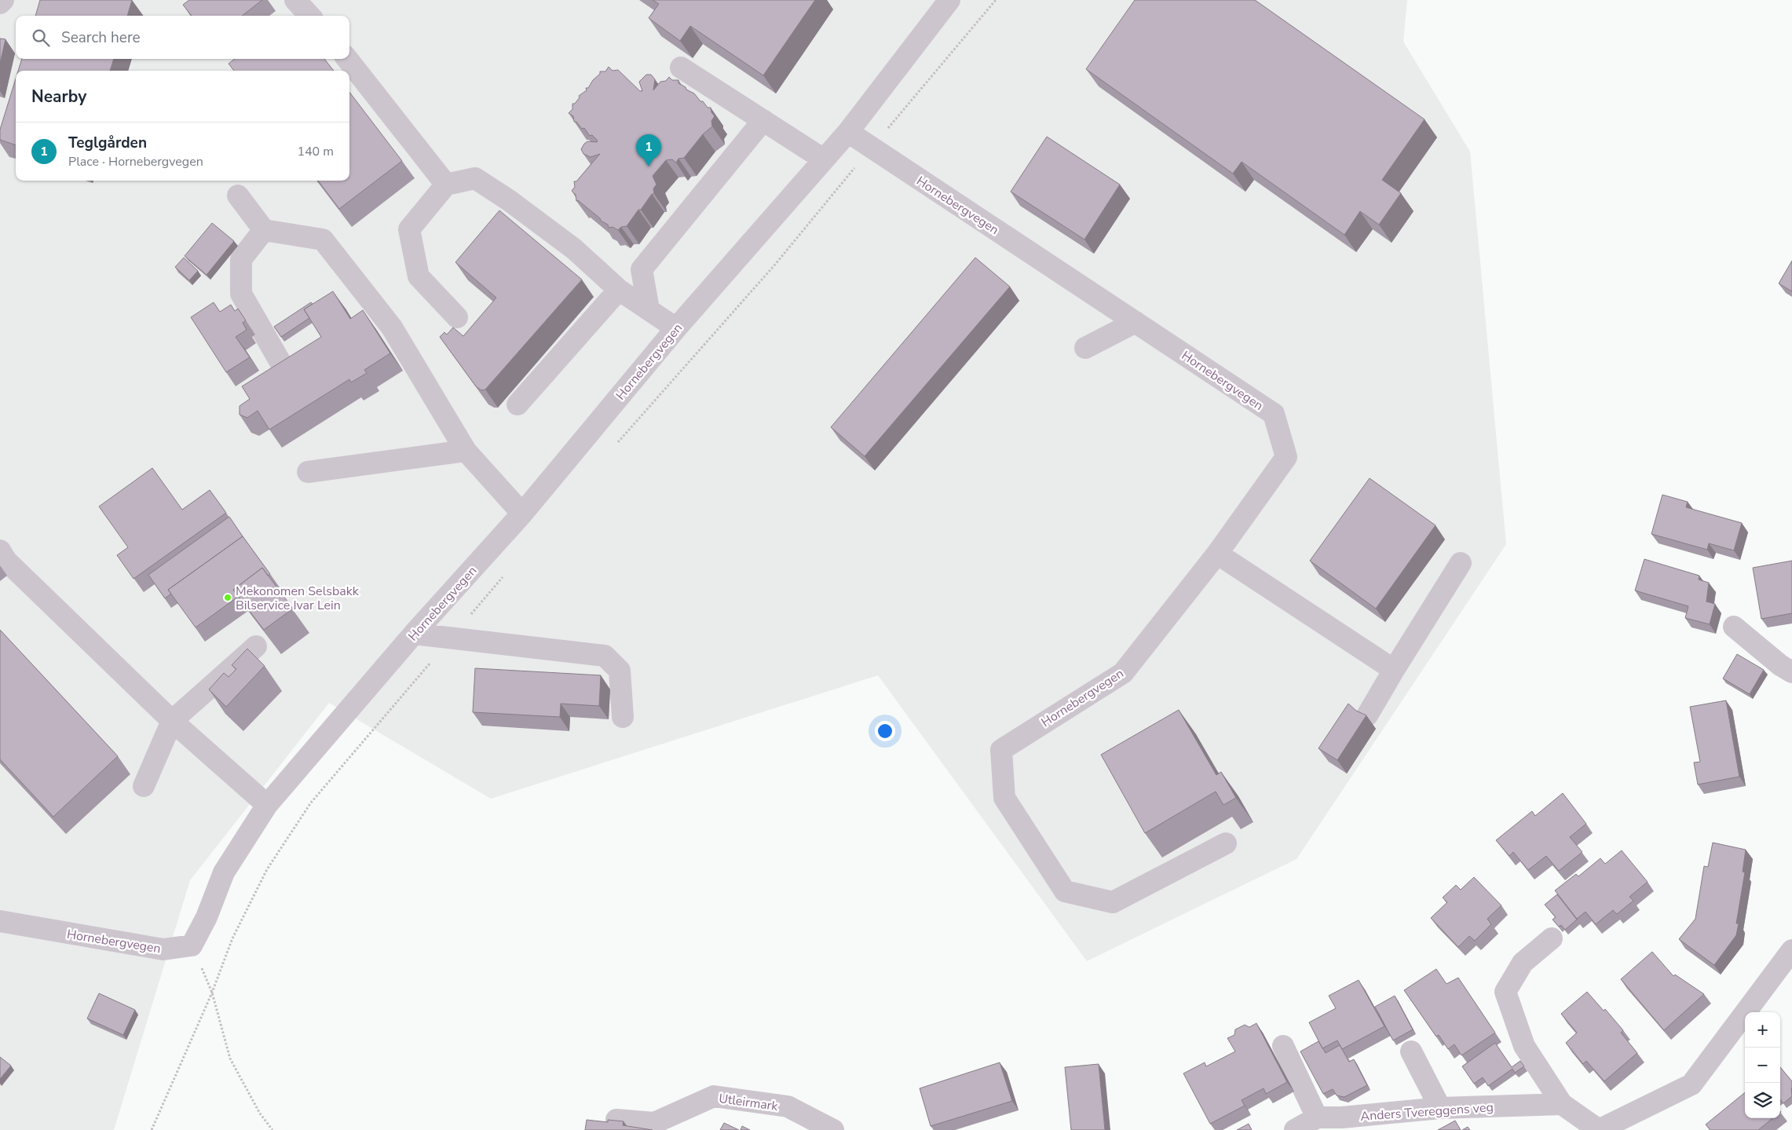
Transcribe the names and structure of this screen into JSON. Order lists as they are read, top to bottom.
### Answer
{
  "streets": {
    "street": ["Hornebergvegen", "Utleirmark", "Anders Tvereggens veg"]
  },
  "places": ["Mekonomen Selsbakk Bilservice Ivar Lein"],
  "page": {
    "search": "Search here",
    "heading": "Nearby",
    "list": [
      {
        "mark": "1",
        "name": "Teglgården",
        "note": "Place · Hornebergvegen",
        "value": "140 m"
      }
    ],
    "pins": "1",
    "map_buttons": ["+", "−"]
  }
}
